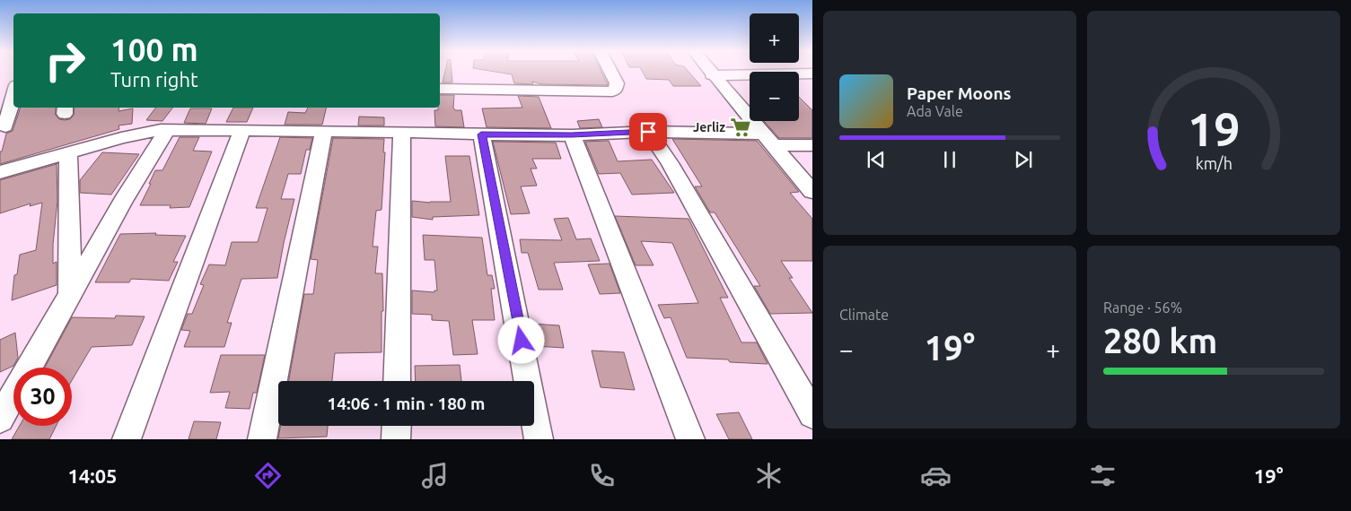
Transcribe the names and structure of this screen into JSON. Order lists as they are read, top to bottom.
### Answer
{
  "places": {
    "supermarket": ["Jerliz"]
  },
  "page": {
    "map_buttons": ["+", "−"],
    "turn": ["100 m", "Turn right"],
    "song": ["Paper Moons", "Ada Vale"],
    "tile": [
      "Climate",
      ["Range · 56%", "280 km"]
    ],
    "heat": ["−", "19°", "+"],
    "limit": "30",
    "trip": "14:06 · 1 min · 180 m",
    "tabs": ["14:05", "19°"],
    "gauge": ["19", "km/h"]
  }
}
